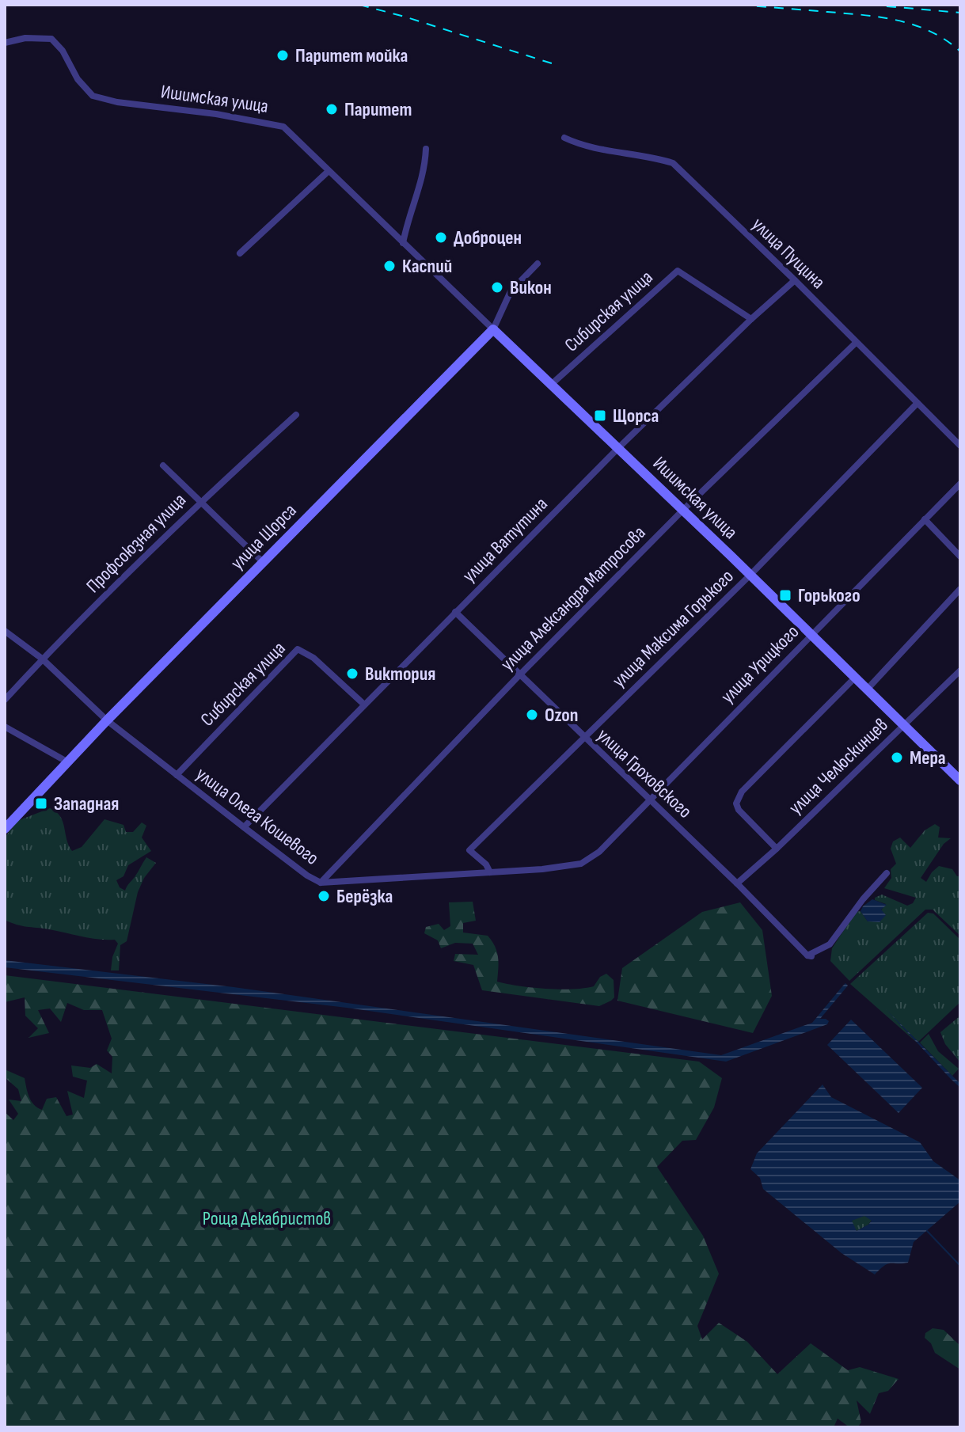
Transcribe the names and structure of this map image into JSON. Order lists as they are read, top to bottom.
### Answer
{
  "streets": {
    "main road": ["Ишимская улица", "улица Щорса"],
    "street": [
      "улица Пущина",
      "Сибирская улица",
      "улица Ватутина",
      "Профсоюзная улица",
      "улица Александра Матросова",
      "улица Максима Горького",
      "улица Урицкого",
      "улица Челюскинцев",
      "улица Гроховского",
      "улица Олега Кошевого"
    ]
  },
  "crossings": [
    ["Ишимская улица", "Сибирская улица"],
    ["Ишимская улица", "улица Щорса"],
    ["Ишимская улица", "улица Ватутина"],
    ["Ишимская улица", "улица Александра Матросова"],
    ["Ишимская улица", "улица Максима Горького"],
    ["Ишимская улица", "улица Урицкого"],
    ["Ишимская улица", "улица Челюскинцев"],
    ["улица Пущина", "улица Ватутина"],
    ["улица Пущина", "улица Александра Матросова"],
    ["улица Пущина", "улица Максима Горького"],
    ["Сибирская улица", "улица Ватутина"],
    ["Сибирская улица", "улица Олега Кошевого"],
    ["улица Щорса", "улица Олега Кошевого"],
    ["улица Ватутина", "улица Гроховского"],
    ["улица Ватутина", "улица Олега Кошевого"],
    ["Профсоюзная улица", "улица Олега Кошевого"],
    ["улица Александра Матросова", "улица Гроховского"],
    ["улица Александра Матросова", "улица Олега Кошевого"],
    ["улица Максима Горького", "улица Гроховского"],
    ["улица Максима Горького", "улица Олега Кошевого"],
    ["улица Урицкого", "улица Гроховского"],
    ["улица Урицкого", "улица Олега Кошевого"],
    ["улица Челюскинцев", "улица Гроховского"]
  ],
  "parks": ["Роща Декабристов"],
  "places": {
    "other": [
      "Паритет мойка",
      "Паритет",
      "Доброцен",
      "Каспий",
      "Викон",
      "Виктория",
      "Ozon",
      "Мера",
      "Берёзка"
    ],
    "transit": ["Щорса", "Горького", "Западная"]
  }
}
